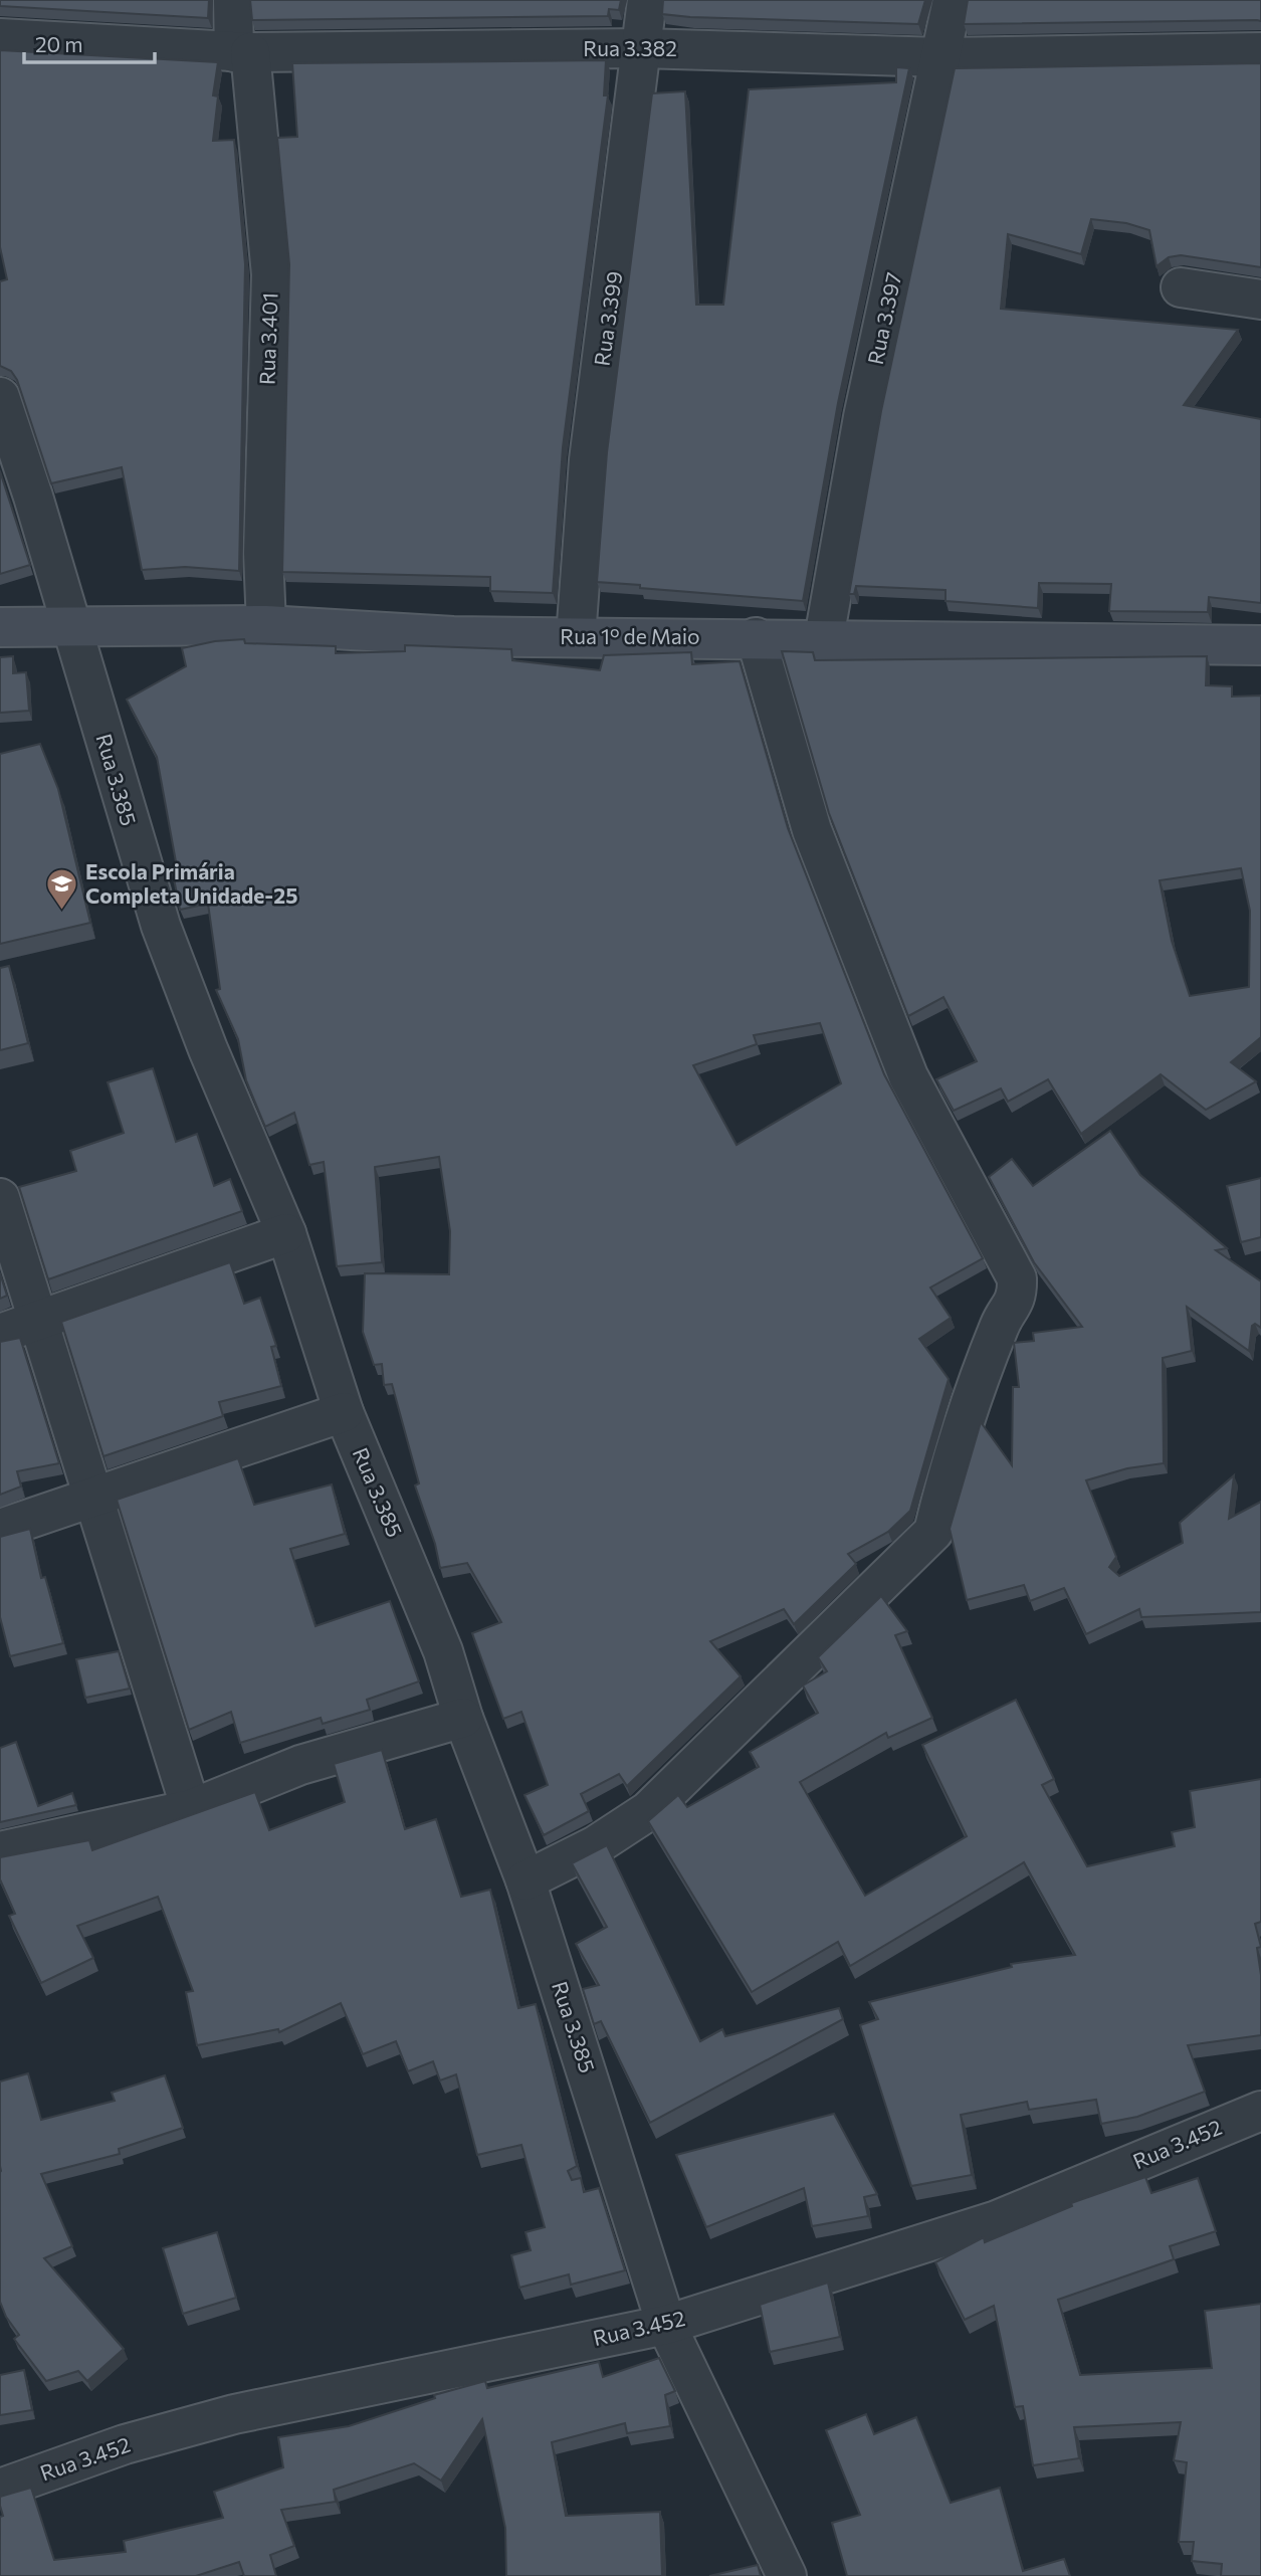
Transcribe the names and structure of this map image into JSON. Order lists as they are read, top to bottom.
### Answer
{
  "streets": {
    "street": [
      "Rua 3.382",
      "Rua 3.399",
      "Rua 3.397",
      "Rua 3.401",
      "Rua 1º de Maio",
      "Rua 3.385",
      "Rua 3.452"
    ]
  },
  "crossings": [
    ["Rua 3.382", "Rua 3.399"],
    ["Rua 3.382", "Rua 3.397"],
    ["Rua 3.382", "Rua 3.401"],
    ["Rua 3.399", "Rua 1º de Maio"],
    ["Rua 3.397", "Rua 1º de Maio"],
    ["Rua 3.401", "Rua 1º de Maio"],
    ["Rua 1º de Maio", "Rua 3.385"],
    ["Rua 3.385", "Rua 3.452"]
  ],
  "places": {
    "school or university": ["Escola Primária Completa Unidade-25"]
  },
  "scale_bar": "20 m"
}
